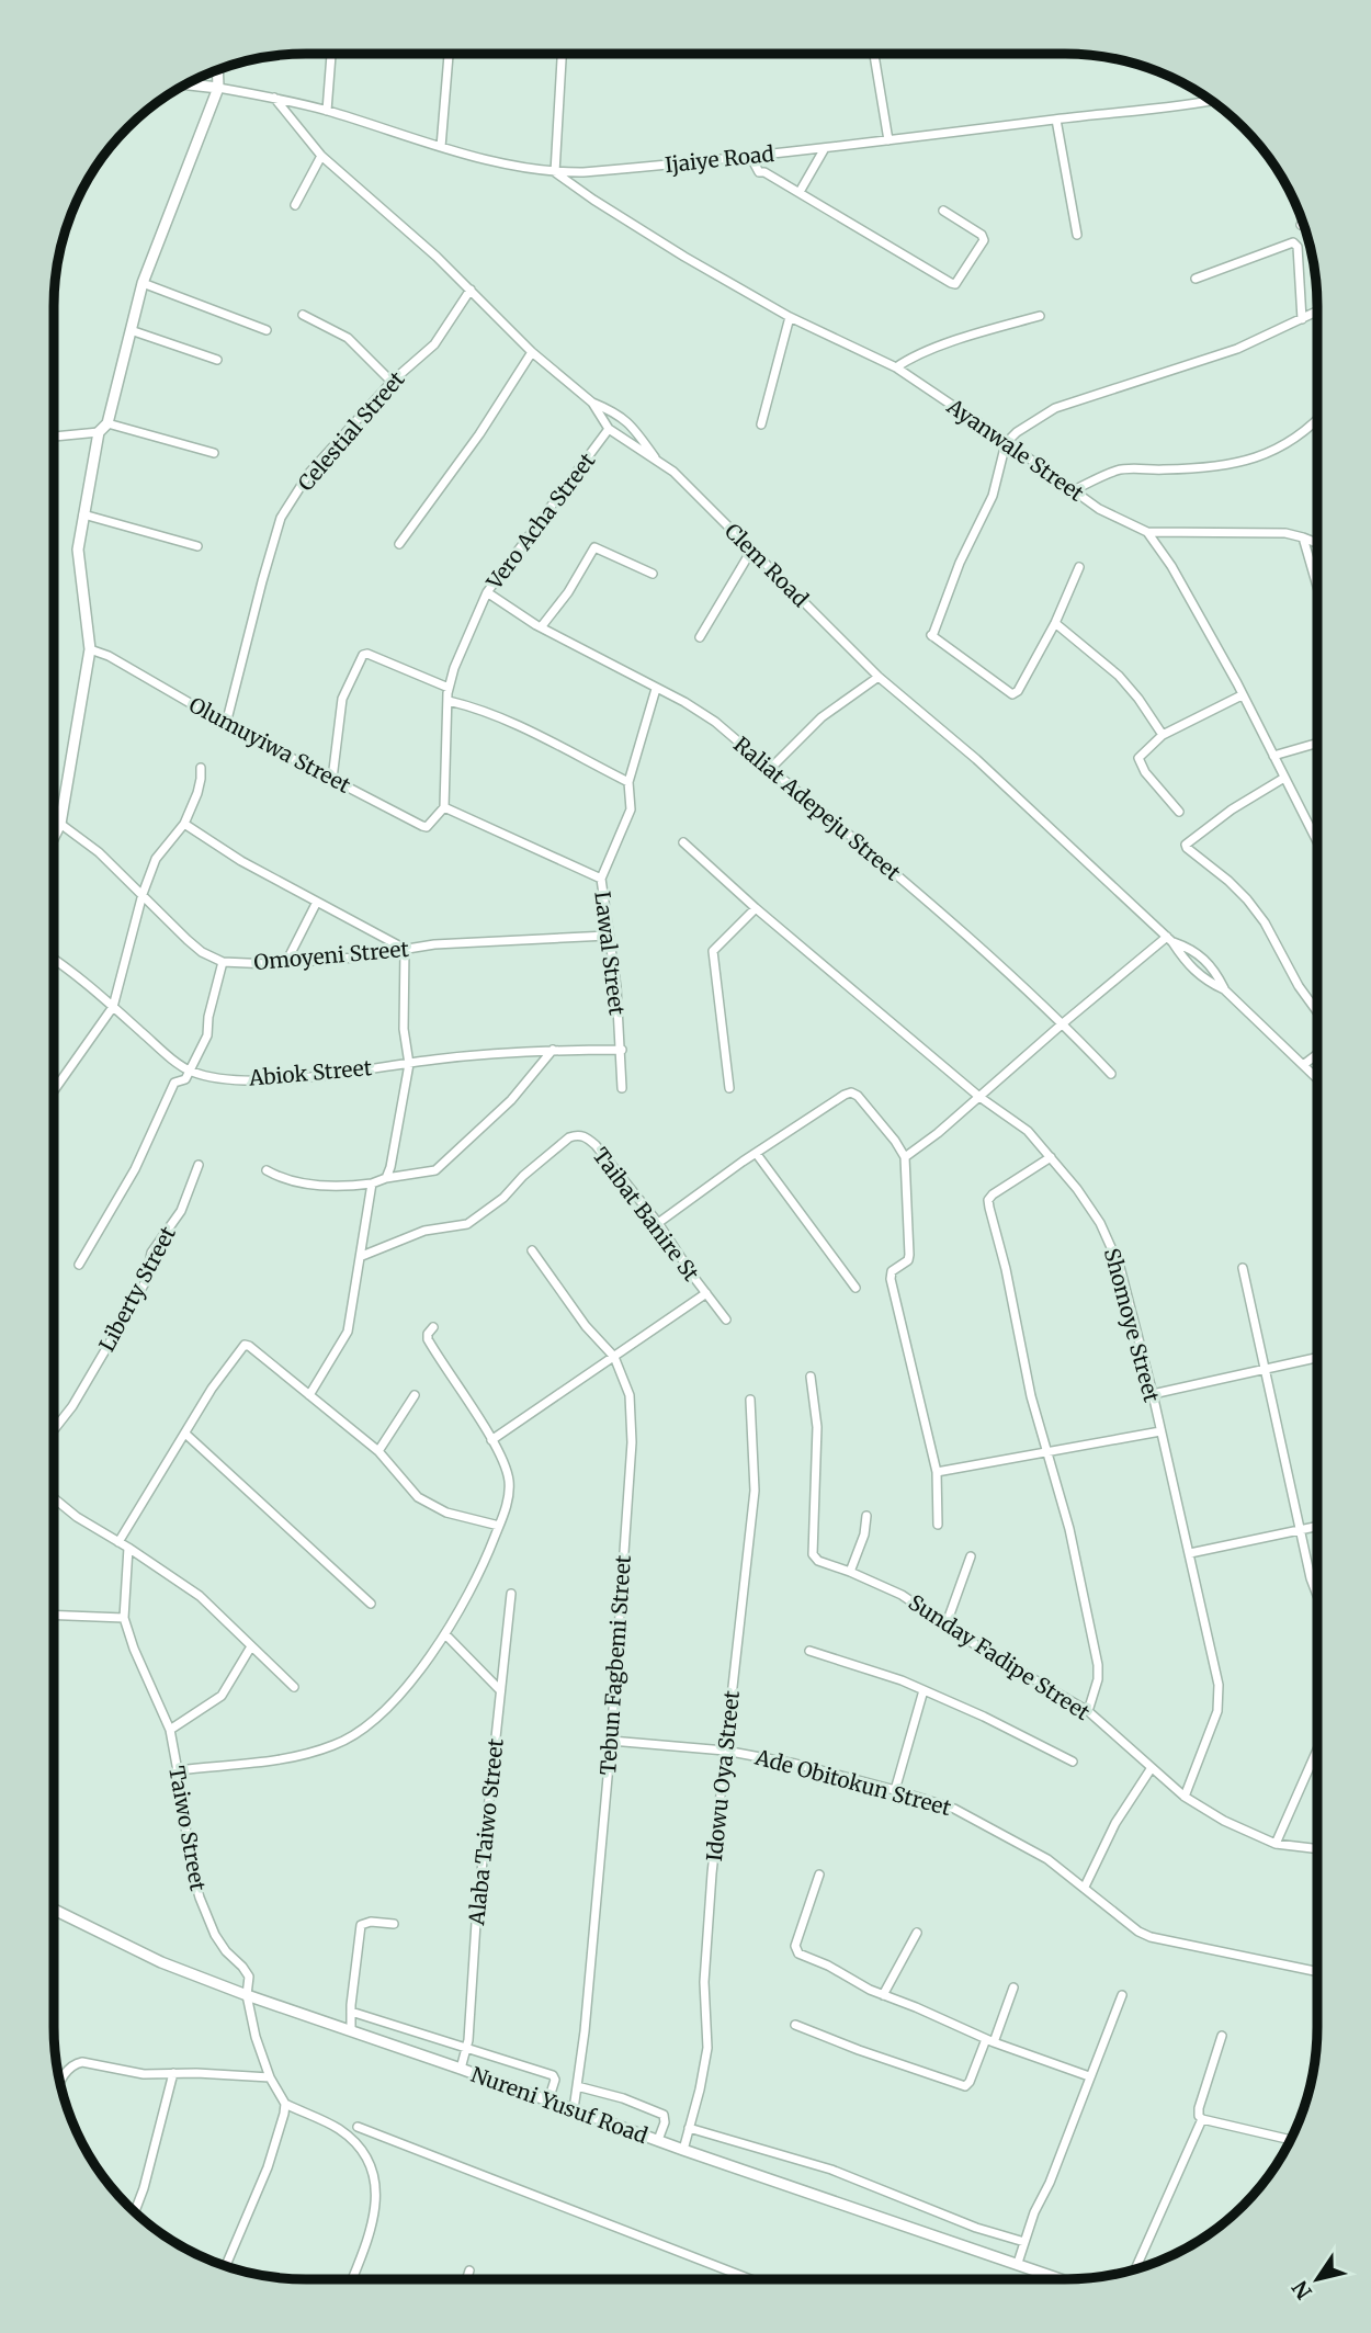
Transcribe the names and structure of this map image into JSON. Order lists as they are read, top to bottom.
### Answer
{
  "streets": {
    "street": [
      "Ijaiye Road",
      "Celestial Street",
      "Ayanwale Street",
      "Vero Acha Street",
      "Clem Road",
      "Olumuyiwa Street",
      "Raliat Adepeju Street",
      "Lawal Street",
      "Omoyeni Street",
      "Abiok Street",
      "Taibat Banire St",
      "Liberty Street",
      "Shomoye Street",
      "Sunday Fadipe Street",
      "Tebun Fagbemi Street",
      "Idowu Oya Street",
      "Ade Obitokun Street",
      "Taiwo Street",
      "Alaba Taiwo Street",
      "Nureni Yusuf Road"
    ]
  },
  "crossings": [
    ["Ijaiye Road", "Ayanwale Street"],
    ["Ijaiye Road", "Clem Road"],
    ["Celestial Street", "Clem Road"],
    ["Celestial Street", "Olumuyiwa Street"],
    ["Vero Acha Street", "Clem Road"],
    ["Vero Acha Street", "Olumuyiwa Street"],
    ["Vero Acha Street", "Raliat Adepeju Street"],
    ["Raliat Adepeju Street", "Lawal Street"],
    ["Lawal Street", "Omoyeni Street"],
    ["Lawal Street", "Abiok Street"],
    ["Shomoye Street", "Sunday Fadipe Street"],
    ["Tebun Fagbemi Street", "Ade Obitokun Street"],
    ["Tebun Fagbemi Street", "Nureni Yusuf Road"],
    ["Idowu Oya Street", "Ade Obitokun Street"],
    ["Idowu Oya Street", "Nureni Yusuf Road"],
    ["Taiwo Street", "Nureni Yusuf Road"],
    ["Alaba Taiwo Street", "Nureni Yusuf Road"]
  ],
  "north": "bottom left"
}
